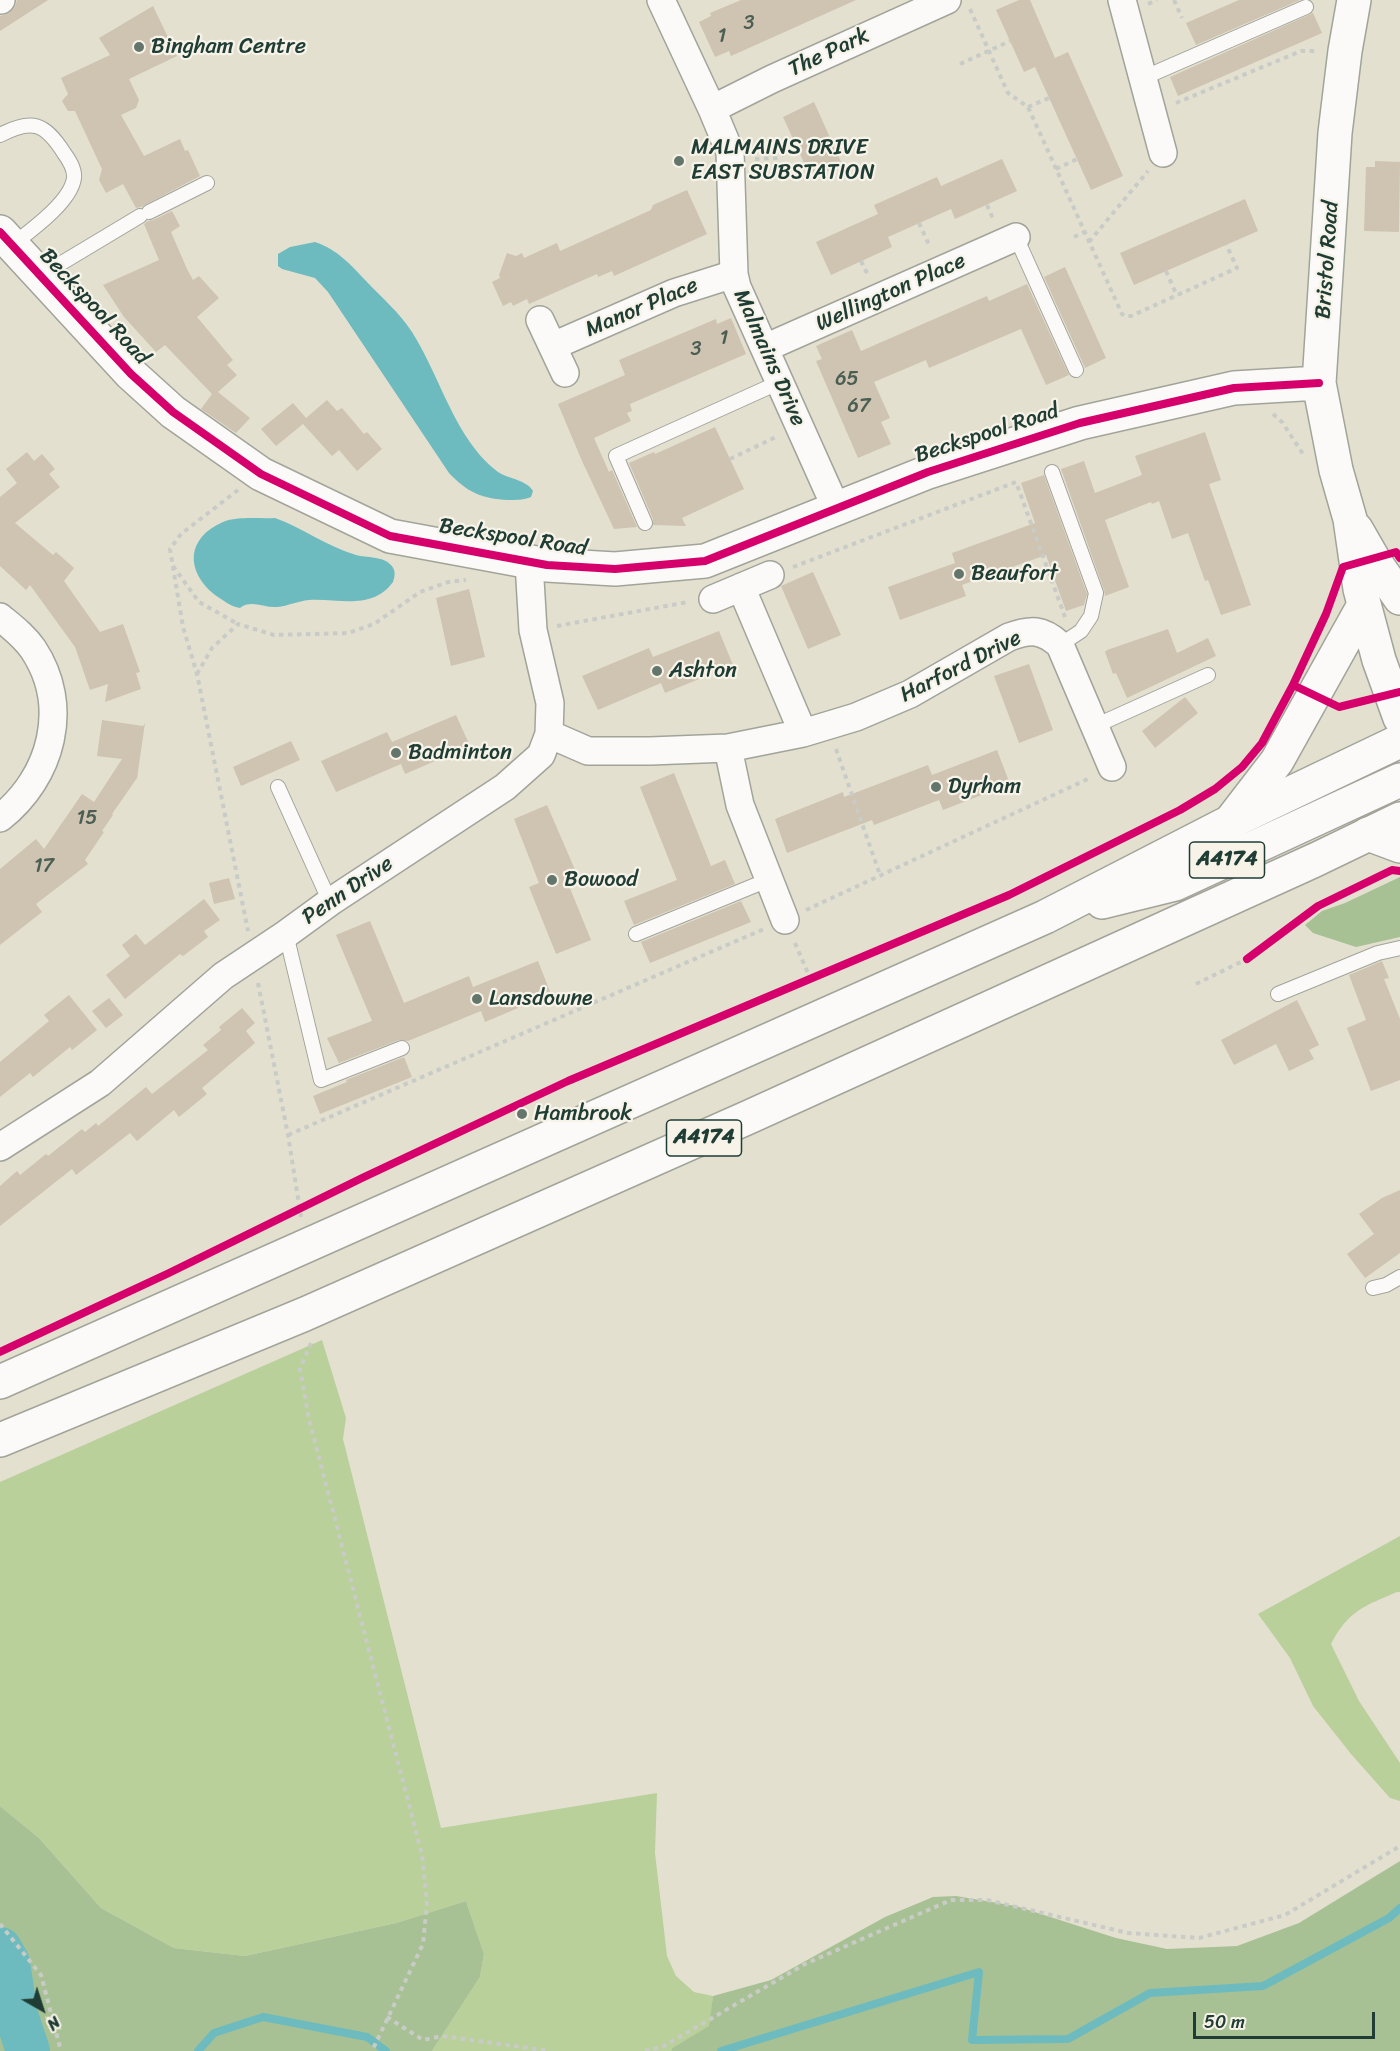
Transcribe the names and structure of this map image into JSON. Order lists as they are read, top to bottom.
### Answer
{
  "streets": {
    "main road": ["Bristol Road", "Beckspool Road", "A4174"],
    "street": [
      "The Park",
      "Wellington Place",
      "Manor Place",
      "Malmains Drive",
      "Harford Drive",
      "Penn Drive"
    ]
  },
  "crossings": [
    ["The Park", "Malmains Drive"],
    ["Bristol Road", "Beckspool Road"],
    ["Wellington Place", "Malmains Drive"],
    ["Beckspool Road", "Malmains Drive"],
    ["Beckspool Road", "Penn Drive"],
    ["Manor Place", "Malmains Drive"],
    ["Harford Drive", "Penn Drive"]
  ],
  "places": [
    "Bingham Centre",
    "MALMAINS DRIVE EAST SUBSTATION",
    "Beaufort",
    "Ashton",
    "Badminton",
    "Dyrham",
    "Bowood",
    "Lansdowne",
    "Hambrook"
  ],
  "house_numbers": [
    "3",
    "1",
    "1",
    "3",
    "65",
    "67",
    "15",
    "17"
  ],
  "scale_bar": "50 m",
  "north": "bottom right"
}
